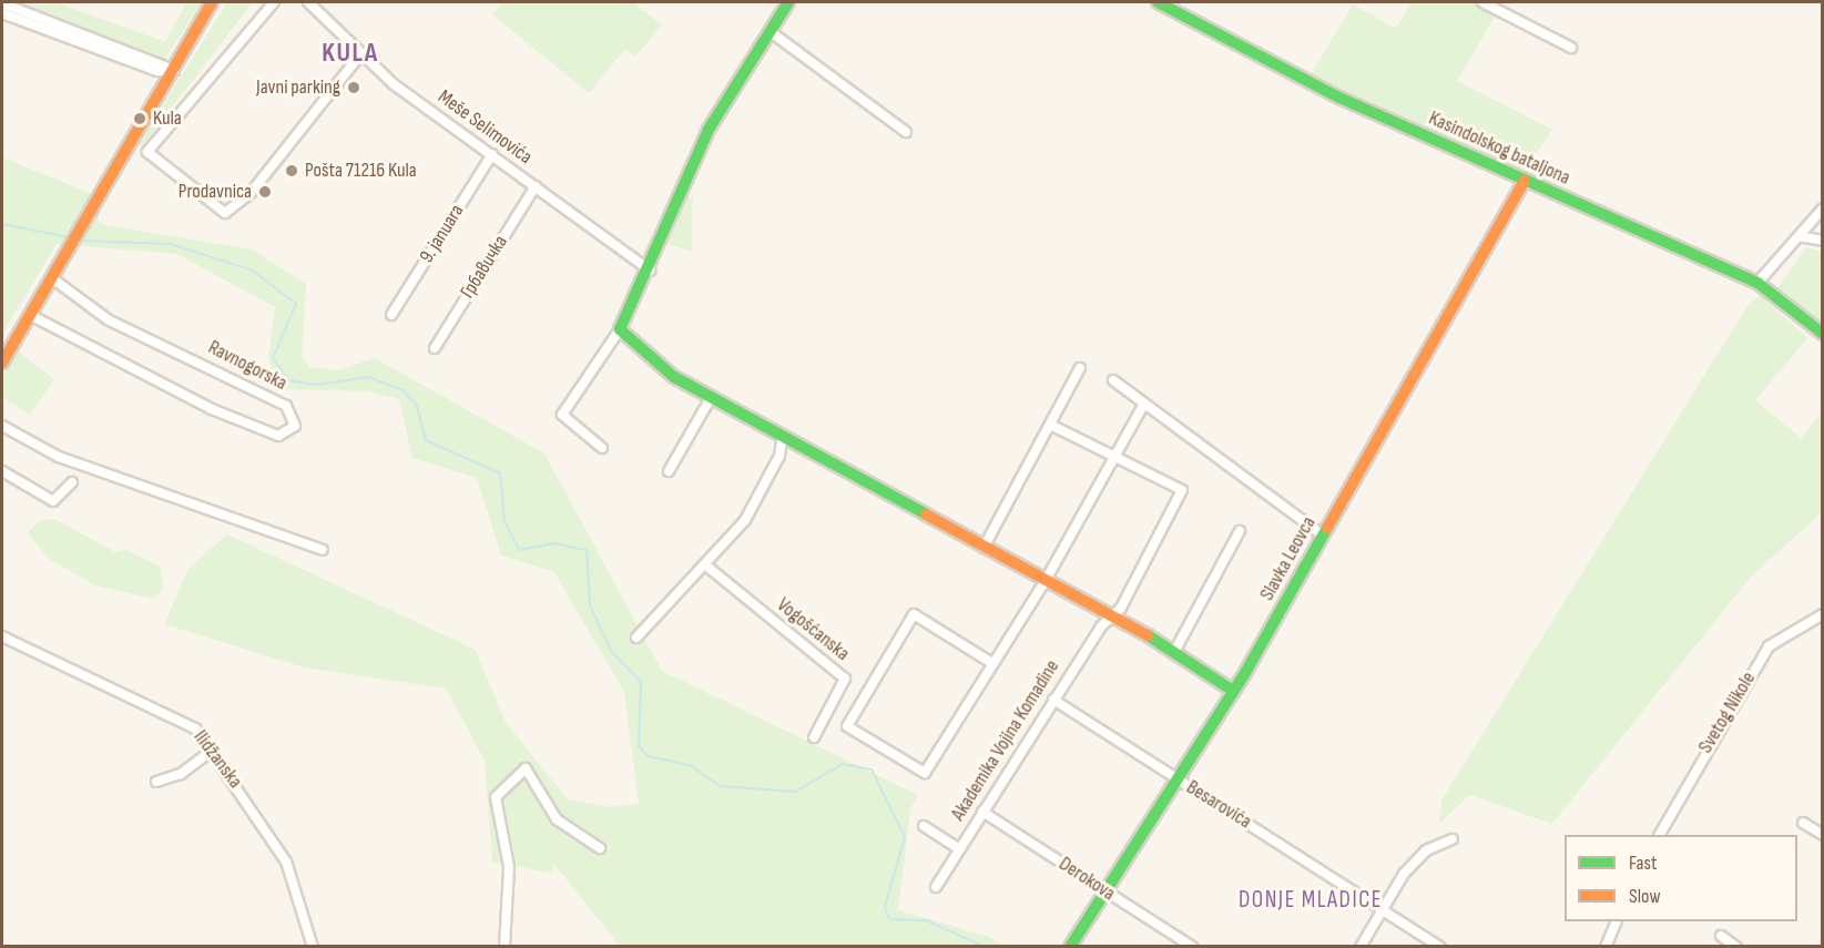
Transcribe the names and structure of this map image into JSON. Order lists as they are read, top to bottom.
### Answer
{
  "streets": {
    "street": [
      "Meše Selimovića",
      "Kasindolskog bataljona",
      "9. januara",
      "Грбавичка",
      "Ravnogorska",
      "Slavka Leovca",
      "Vogošćanska",
      "Svetog Nikole",
      "Akademika Vojina Komadine",
      "Ilidžanska",
      "Besarovića",
      "Derokova"
    ]
  },
  "crossings": [
    ["Meše Selimovića", "9. januara"],
    ["Meše Selimovića", "Грбавичка"],
    ["Kasindolskog bataljona", "Slavka Leovca"],
    ["Slavka Leovca", "Besarovića"],
    ["Slavka Leovca", "Derokova"],
    ["Akademika Vojina Komadine", "Besarovića"],
    ["Akademika Vojina Komadine", "Derokova"]
  ],
  "districts": ["KULA", "DONJE MLADICE"],
  "places": [
    "Javni parking",
    "Kula",
    "Pošta 71216 Kula",
    "Prodavnica"
  ],
  "legend": ["Fast", "Slow"]
}
